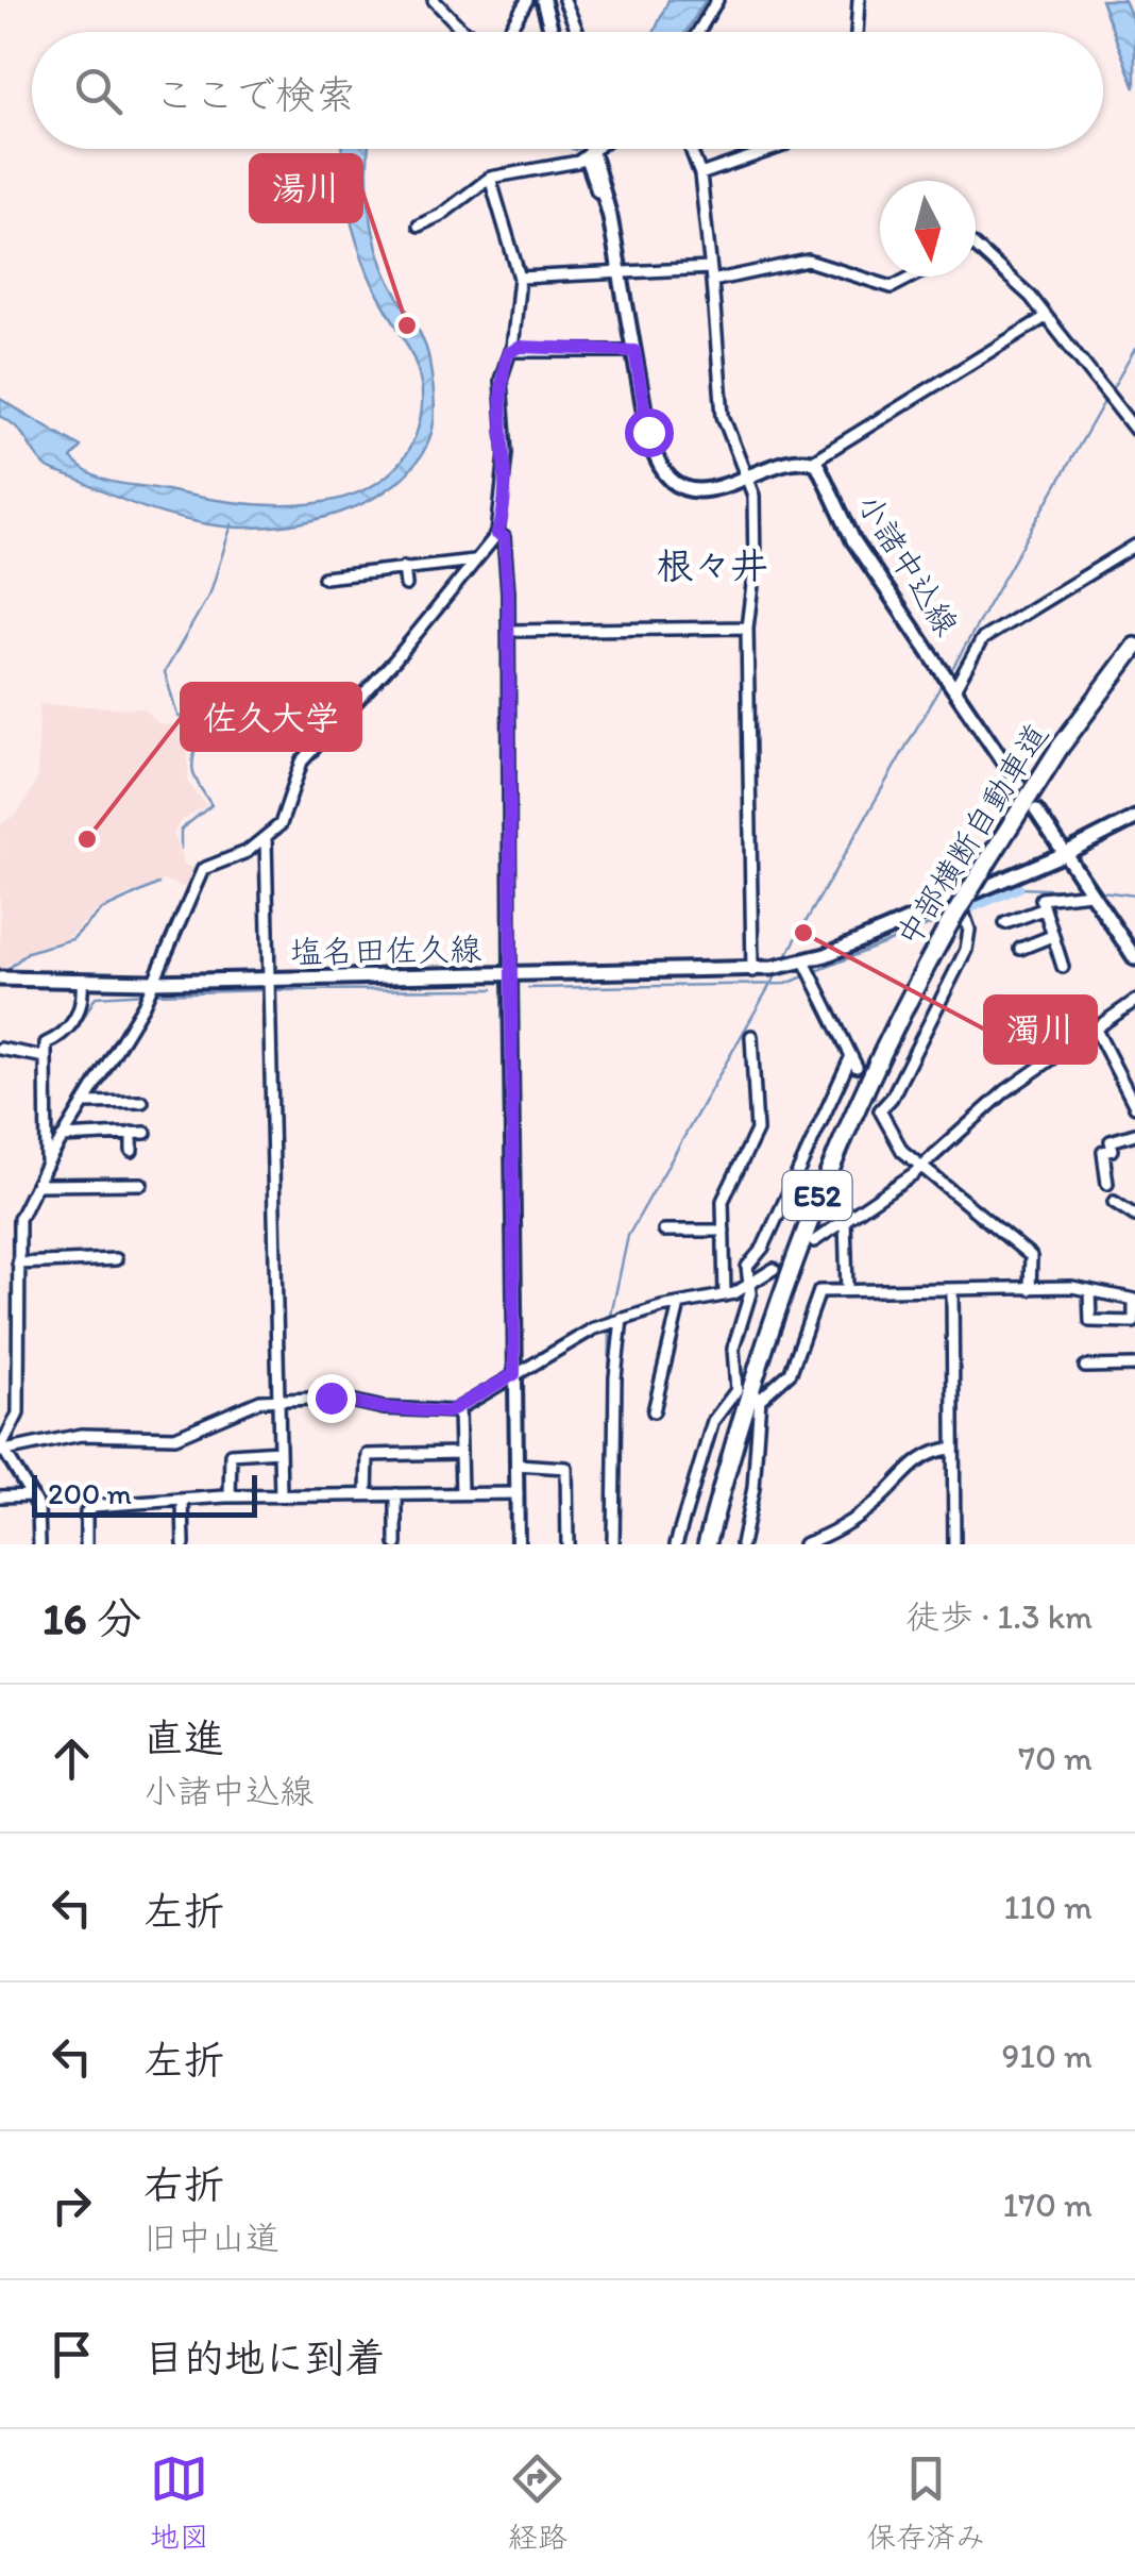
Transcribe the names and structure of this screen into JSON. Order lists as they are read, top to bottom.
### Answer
{
  "streets": {
    "highway": ["中部横断自動車道", "E52"],
    "main road": ["小諸中込線", "塩名田佐久線"]
  },
  "districts": ["根々井"],
  "places": ["湯川", "佐久大学", "濁川"],
  "scale_bar": "200 m",
  "north": "bottom",
  "page": {
    "search": "ここで検索",
    "scale": "200 m",
    "heading": ["16 分", "徒歩 · 1.3 km"],
    "list": [
      ["直進", "小諸中込線", "70 m"],
      ["左折", "110 m"],
      ["左折", "910 m"],
      ["右折", "旧中山道", "170 m"],
      "目的地に到着"
    ],
    "nav": ["地図", "経路", "保存済み"]
  }
}
